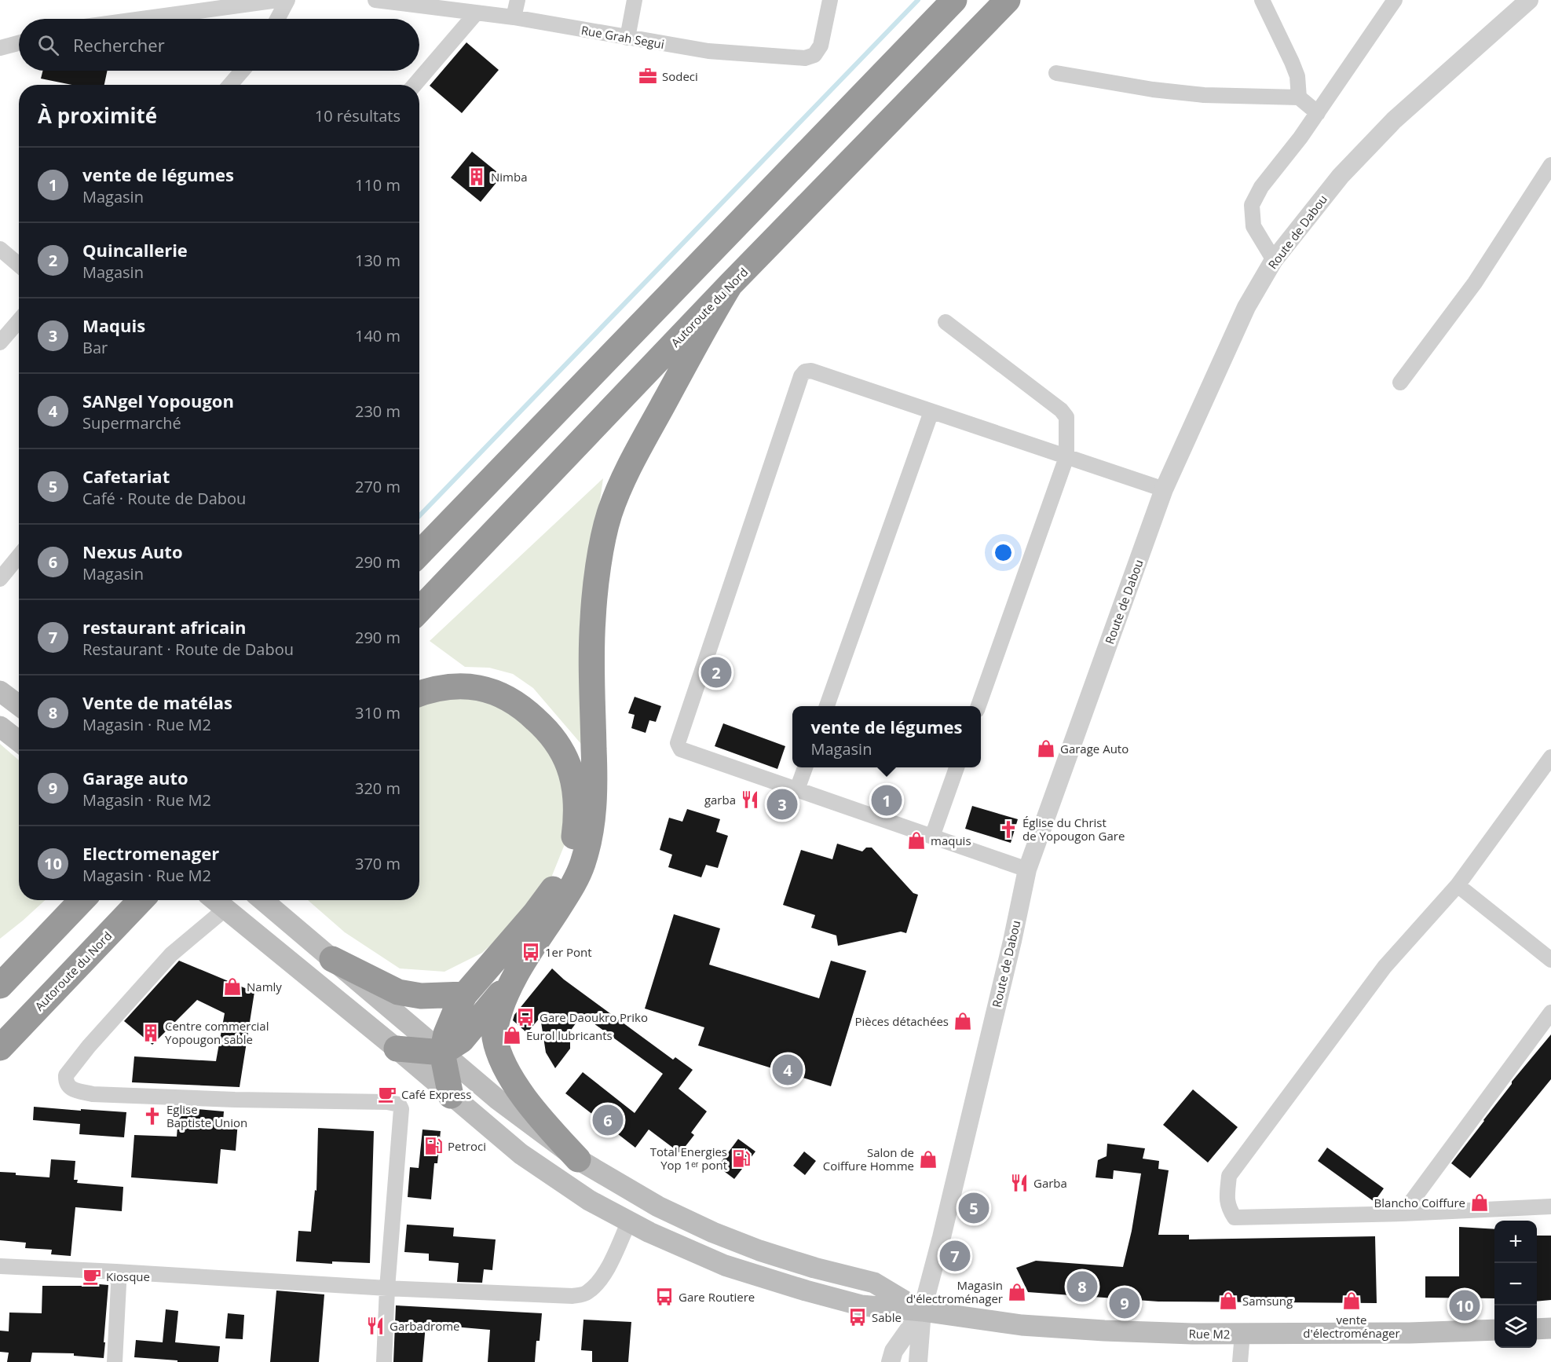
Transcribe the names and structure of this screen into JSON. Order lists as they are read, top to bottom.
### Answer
{
  "streets": {
    "highway": ["Autoroute du Nord"],
    "main road": ["Rue M2"],
    "street": ["Rue Grah Segui", "Route de Dabou"]
  },
  "crossings": [
    ["Route de Dabou", "Rue M2"]
  ],
  "places": {
    "office": ["Sodeci"],
    "building": ["Nimba", "Centre commercial Yopougon sable"],
    "shop": [
      "Garage Auto",
      "maquis",
      "Namly",
      "Pièces détachées",
      "Eurol lubricants",
      "Salon de Coiffure Homme",
      "Blancho Coiffure",
      "Magasin d'électroménager",
      "Samsung",
      "vente d'électroménager"
    ],
    "restaurant": ["garba", "Garba", "Garbadrome"],
    "church": ["Église du Christ de Yopougon Gare", "Eglise Baptiste Union"],
    "bus stop": [
      "1er Pont",
      "Gare Daoukro Priko",
      "Gare Routiere",
      "Sable"
    ],
    "cafe": ["Café Express", "Kiosque"],
    "fuel station": ["Petroci", "Total Energies Yop 1ᵉʳ pont"]
  },
  "page": {
    "search": "Rechercher",
    "heading": ["À proximité", "10 résultats"],
    "list": [
      {
        "mark": "1",
        "name": "vente de légumes",
        "note": "Magasin",
        "value": "110 m"
      },
      {
        "mark": "2",
        "name": "Quincallerie",
        "note": "Magasin",
        "value": "130 m"
      },
      {
        "mark": "3",
        "name": "Maquis",
        "note": "Bar",
        "value": "140 m"
      },
      {
        "mark": "4",
        "name": "SANgel Yopougon",
        "note": "Supermarché",
        "value": "230 m"
      },
      {
        "mark": "5",
        "name": "Cafetariat",
        "note": "Café · Route de Dabou",
        "value": "270 m"
      },
      {
        "mark": "6",
        "name": "Nexus Auto",
        "note": "Magasin",
        "value": "290 m"
      },
      {
        "mark": "7",
        "name": "restaurant africain",
        "note": "Restaurant · Route de Dabou",
        "value": "290 m"
      },
      {
        "mark": "8",
        "name": "Vente de matélas",
        "note": "Magasin · Rue M2",
        "value": "310 m"
      },
      {
        "mark": "9",
        "name": "Garage auto",
        "note": "Magasin · Rue M2",
        "value": "320 m"
      },
      {
        "mark": "10",
        "name": "Electromenager",
        "note": "Magasin · Rue M2",
        "value": "370 m"
      }
    ],
    "pins": [
      "2",
      "1",
      "3",
      "4",
      "6",
      "5",
      "7",
      "8",
      "9",
      "10"
    ],
    "popup": ["vente de légumes", "Magasin"],
    "map_buttons": ["+", "−"]
  }
}
